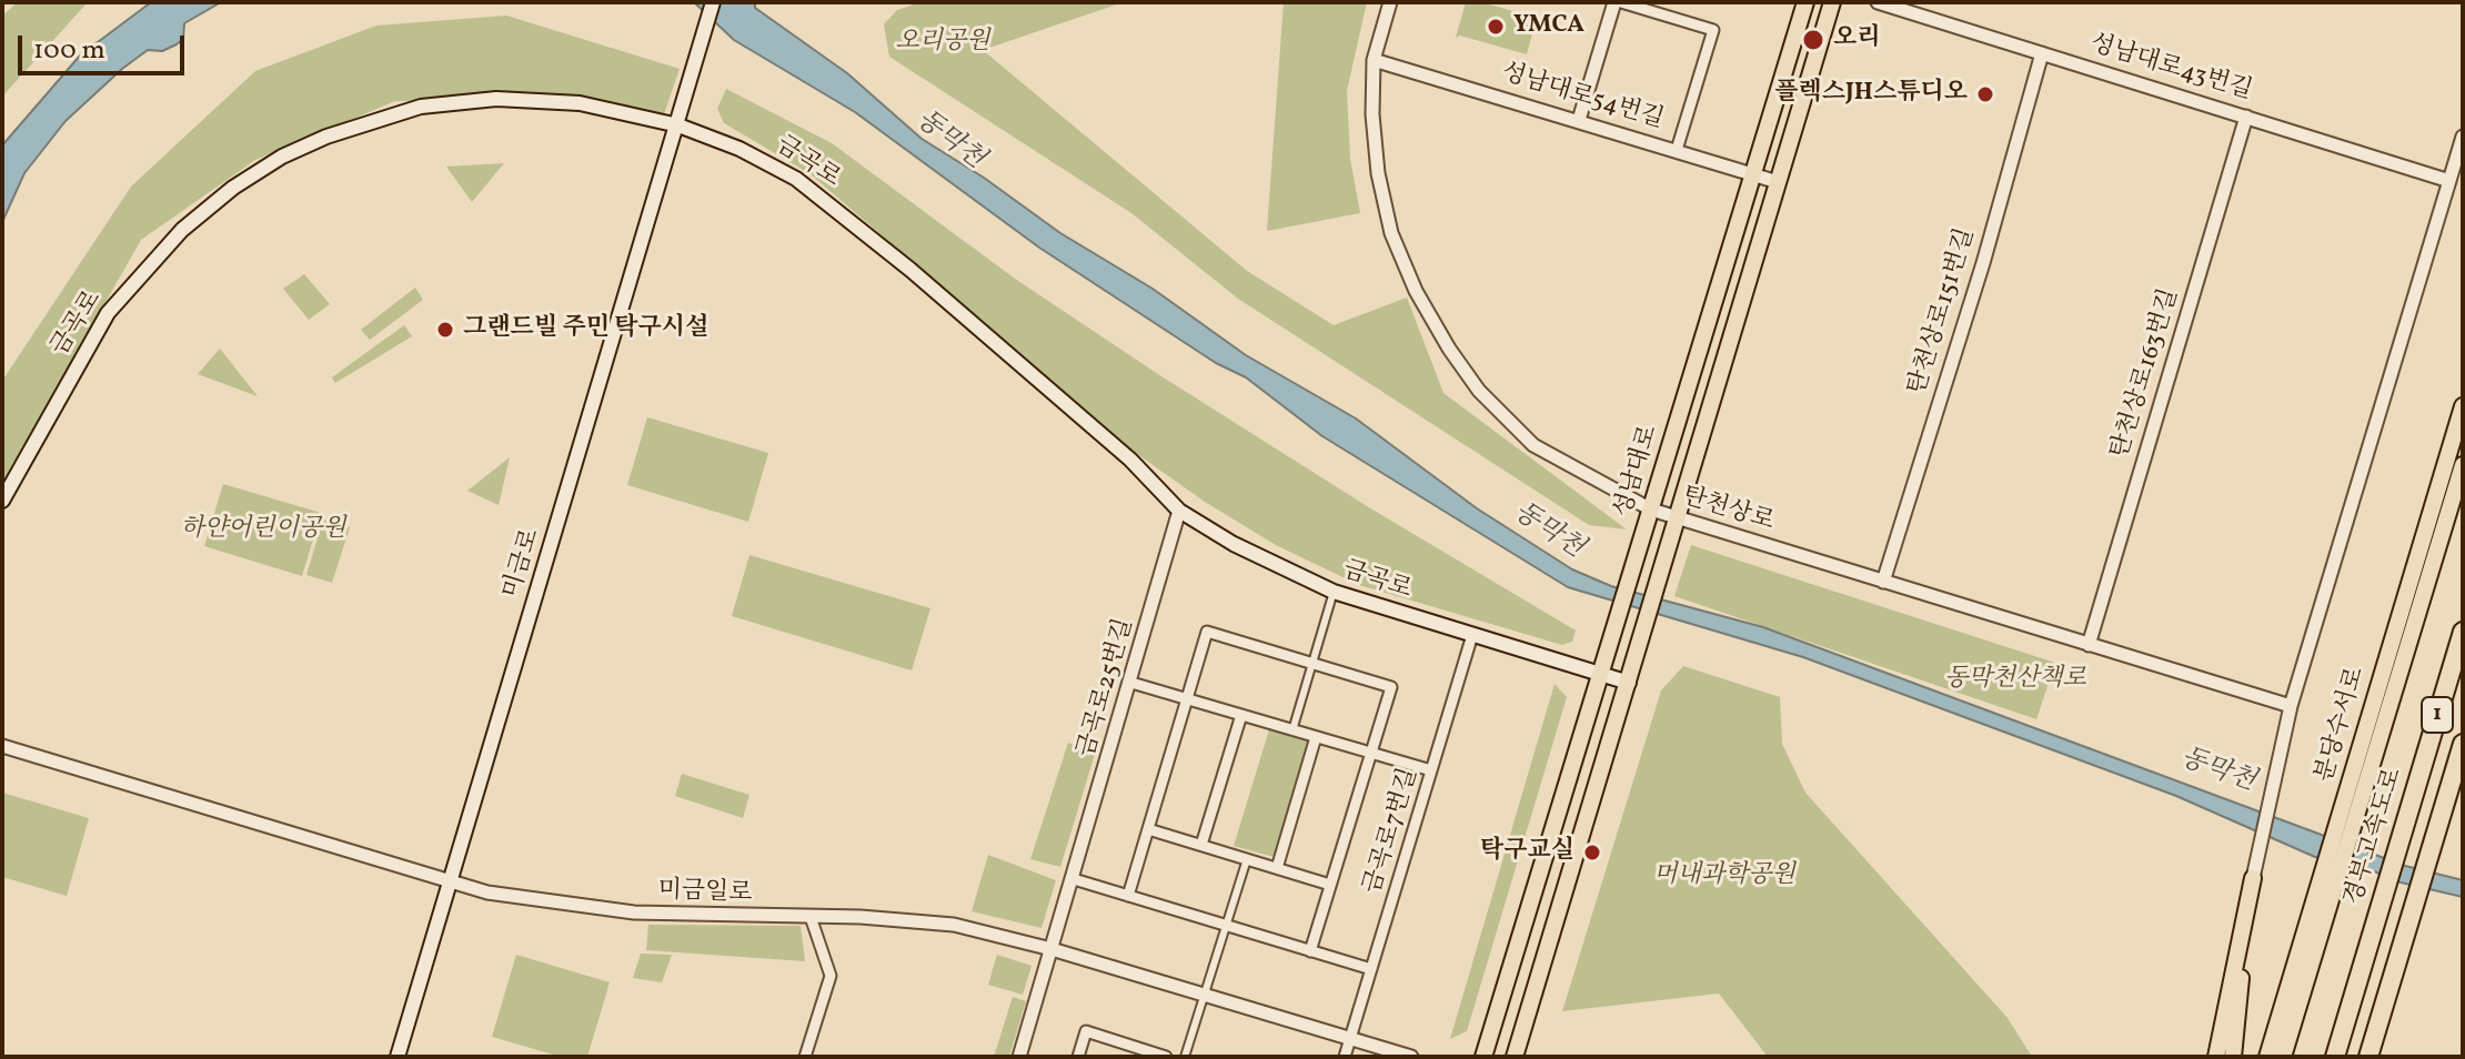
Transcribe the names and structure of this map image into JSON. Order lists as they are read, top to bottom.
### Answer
{
  "streets": {
    "highway": ["1", "경부고속도로"],
    "main road": [
      "금곡로",
      "성남대로",
      "미금로",
      "분당수서로"
    ],
    "street": [
      "성남대로43번길",
      "성남대로54번길",
      "탄천상로151번길",
      "탄천상로163번길",
      "탄천상로",
      "금곡로25번길",
      "금곡로7번길",
      "미금일로"
    ]
  },
  "crossings": [
    ["성남대로43번길", "탄천상로151번길"],
    ["성남대로43번길", "탄천상로163번길"],
    ["성남대로43번길", "분당수서로"],
    ["성남대로54번길", "성남대로"],
    ["성남대로54번길", "탄천상로"],
    ["금곡로", "성남대로"],
    ["금곡로", "미금로"],
    ["금곡로", "금곡로25번길"],
    ["금곡로", "금곡로7번길"],
    ["탄천상로151번길", "탄천상로"],
    ["탄천상로163번길", "탄천상로"],
    ["성남대로", "탄천상로"],
    ["탄천상로", "분당수서로"],
    ["미금로", "미금일로"],
    ["금곡로25번길", "미금일로"],
    ["금곡로7번길", "미금일로"]
  ],
  "water": ["동막천"],
  "parks": [
    "오리공원",
    "하얀어린이공원",
    "동막천산책로",
    "머내과학공원"
  ],
  "places": [
    "YMCA",
    "오리",
    "플렉스JH스튜디오",
    "그랜드빌 주민 탁구시설",
    "탁구교실"
  ],
  "scale_bar": "100 m"
}
